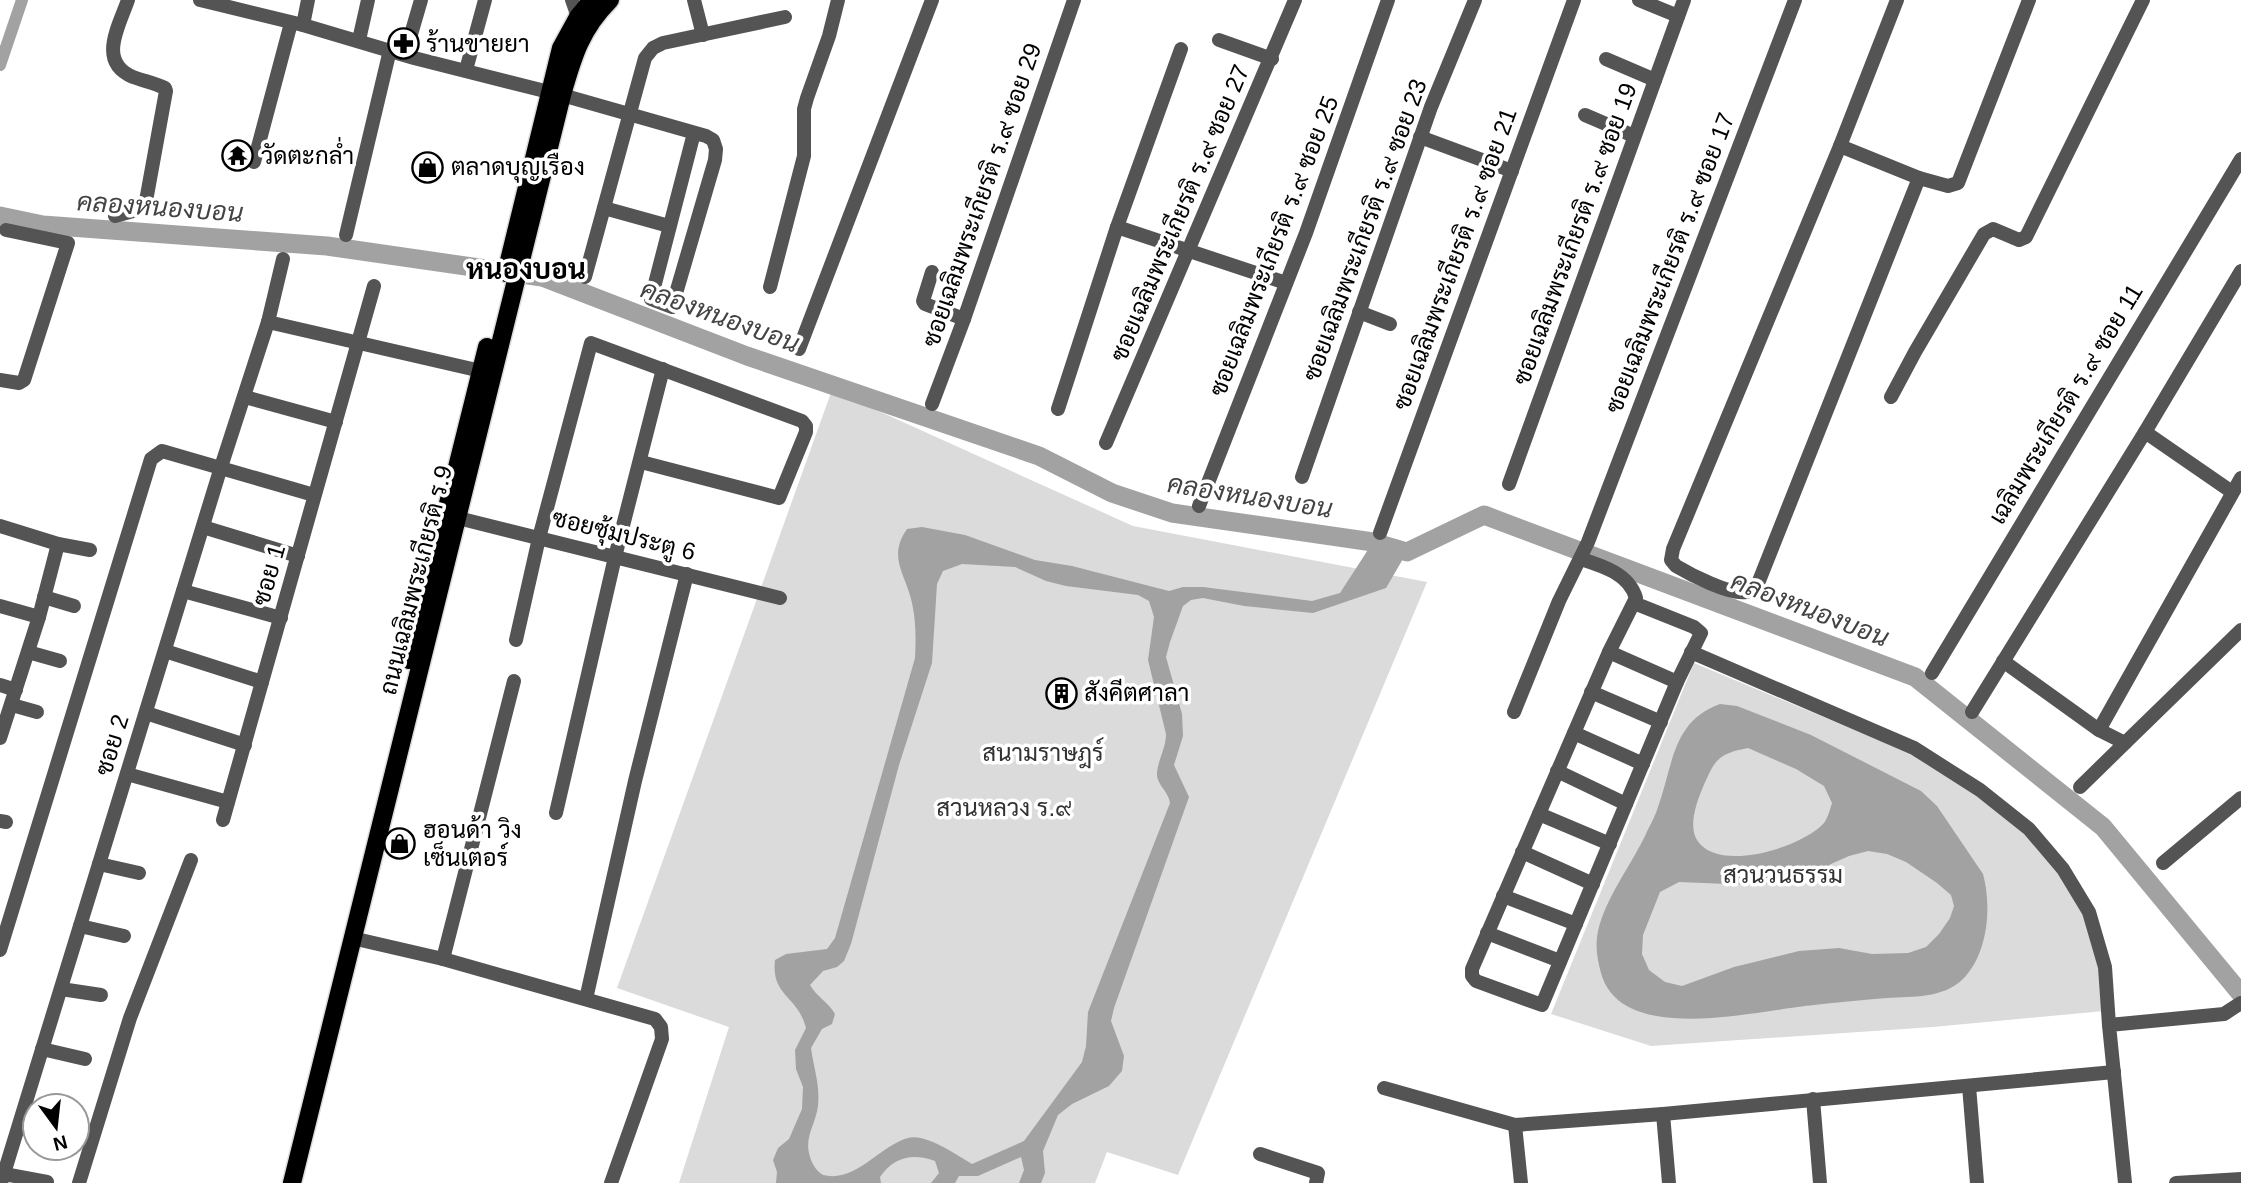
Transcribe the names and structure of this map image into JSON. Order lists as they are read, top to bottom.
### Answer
{
  "streets": {
    "main road": ["ถนนเฉลิมพระเกียรติ ร.9"],
    "street": [
      "ซอยเฉลิมพระเกียรติ ร.๙ ซอย 29",
      "ซอยเฉลิมพระเกียรติ ร.๙ ซอย 27",
      "ซอยเฉลิมพระเกียรติ ร.๙ ซอย 23",
      "ซอยเฉลิมพระเกียรติ ร.๙ ซอย 19",
      "ซอยเฉลิมพระเกียรติ ร.๙ ซอย 25",
      "ซอยเฉลิมพระเกียรติ ร.๙ ซอย 21",
      "ซอยเฉลิมพระเกียรติ ร.๙ ซอย 17",
      "เฉลิมพระเกียรติ ร.๙ ซอย 11",
      "ซอยซุ้มประตู 6",
      "ซอย 1",
      "ซอย 2"
    ]
  },
  "crossings": [
    ["ซอยซุ้มประตู 6", "ถนนเฉลิมพระเกียรติ ร.9"]
  ],
  "districts": ["หนองบอน"],
  "water": ["คลองหนองบอน"],
  "parks": ["สนามราษฎร์", "สวนหลวง ร.๙", "สวนวนธรรม"],
  "places": {
    "pharmacy": ["ร้านขายยา"],
    "temple": ["วัดตะกล่ำ"],
    "shop": ["ตลาดบุญเรือง", "ฮอนด้า วิง เซ็นเตอร์"],
    "building": ["สังคีตศาลา"]
  },
  "north": "bottom"
}
